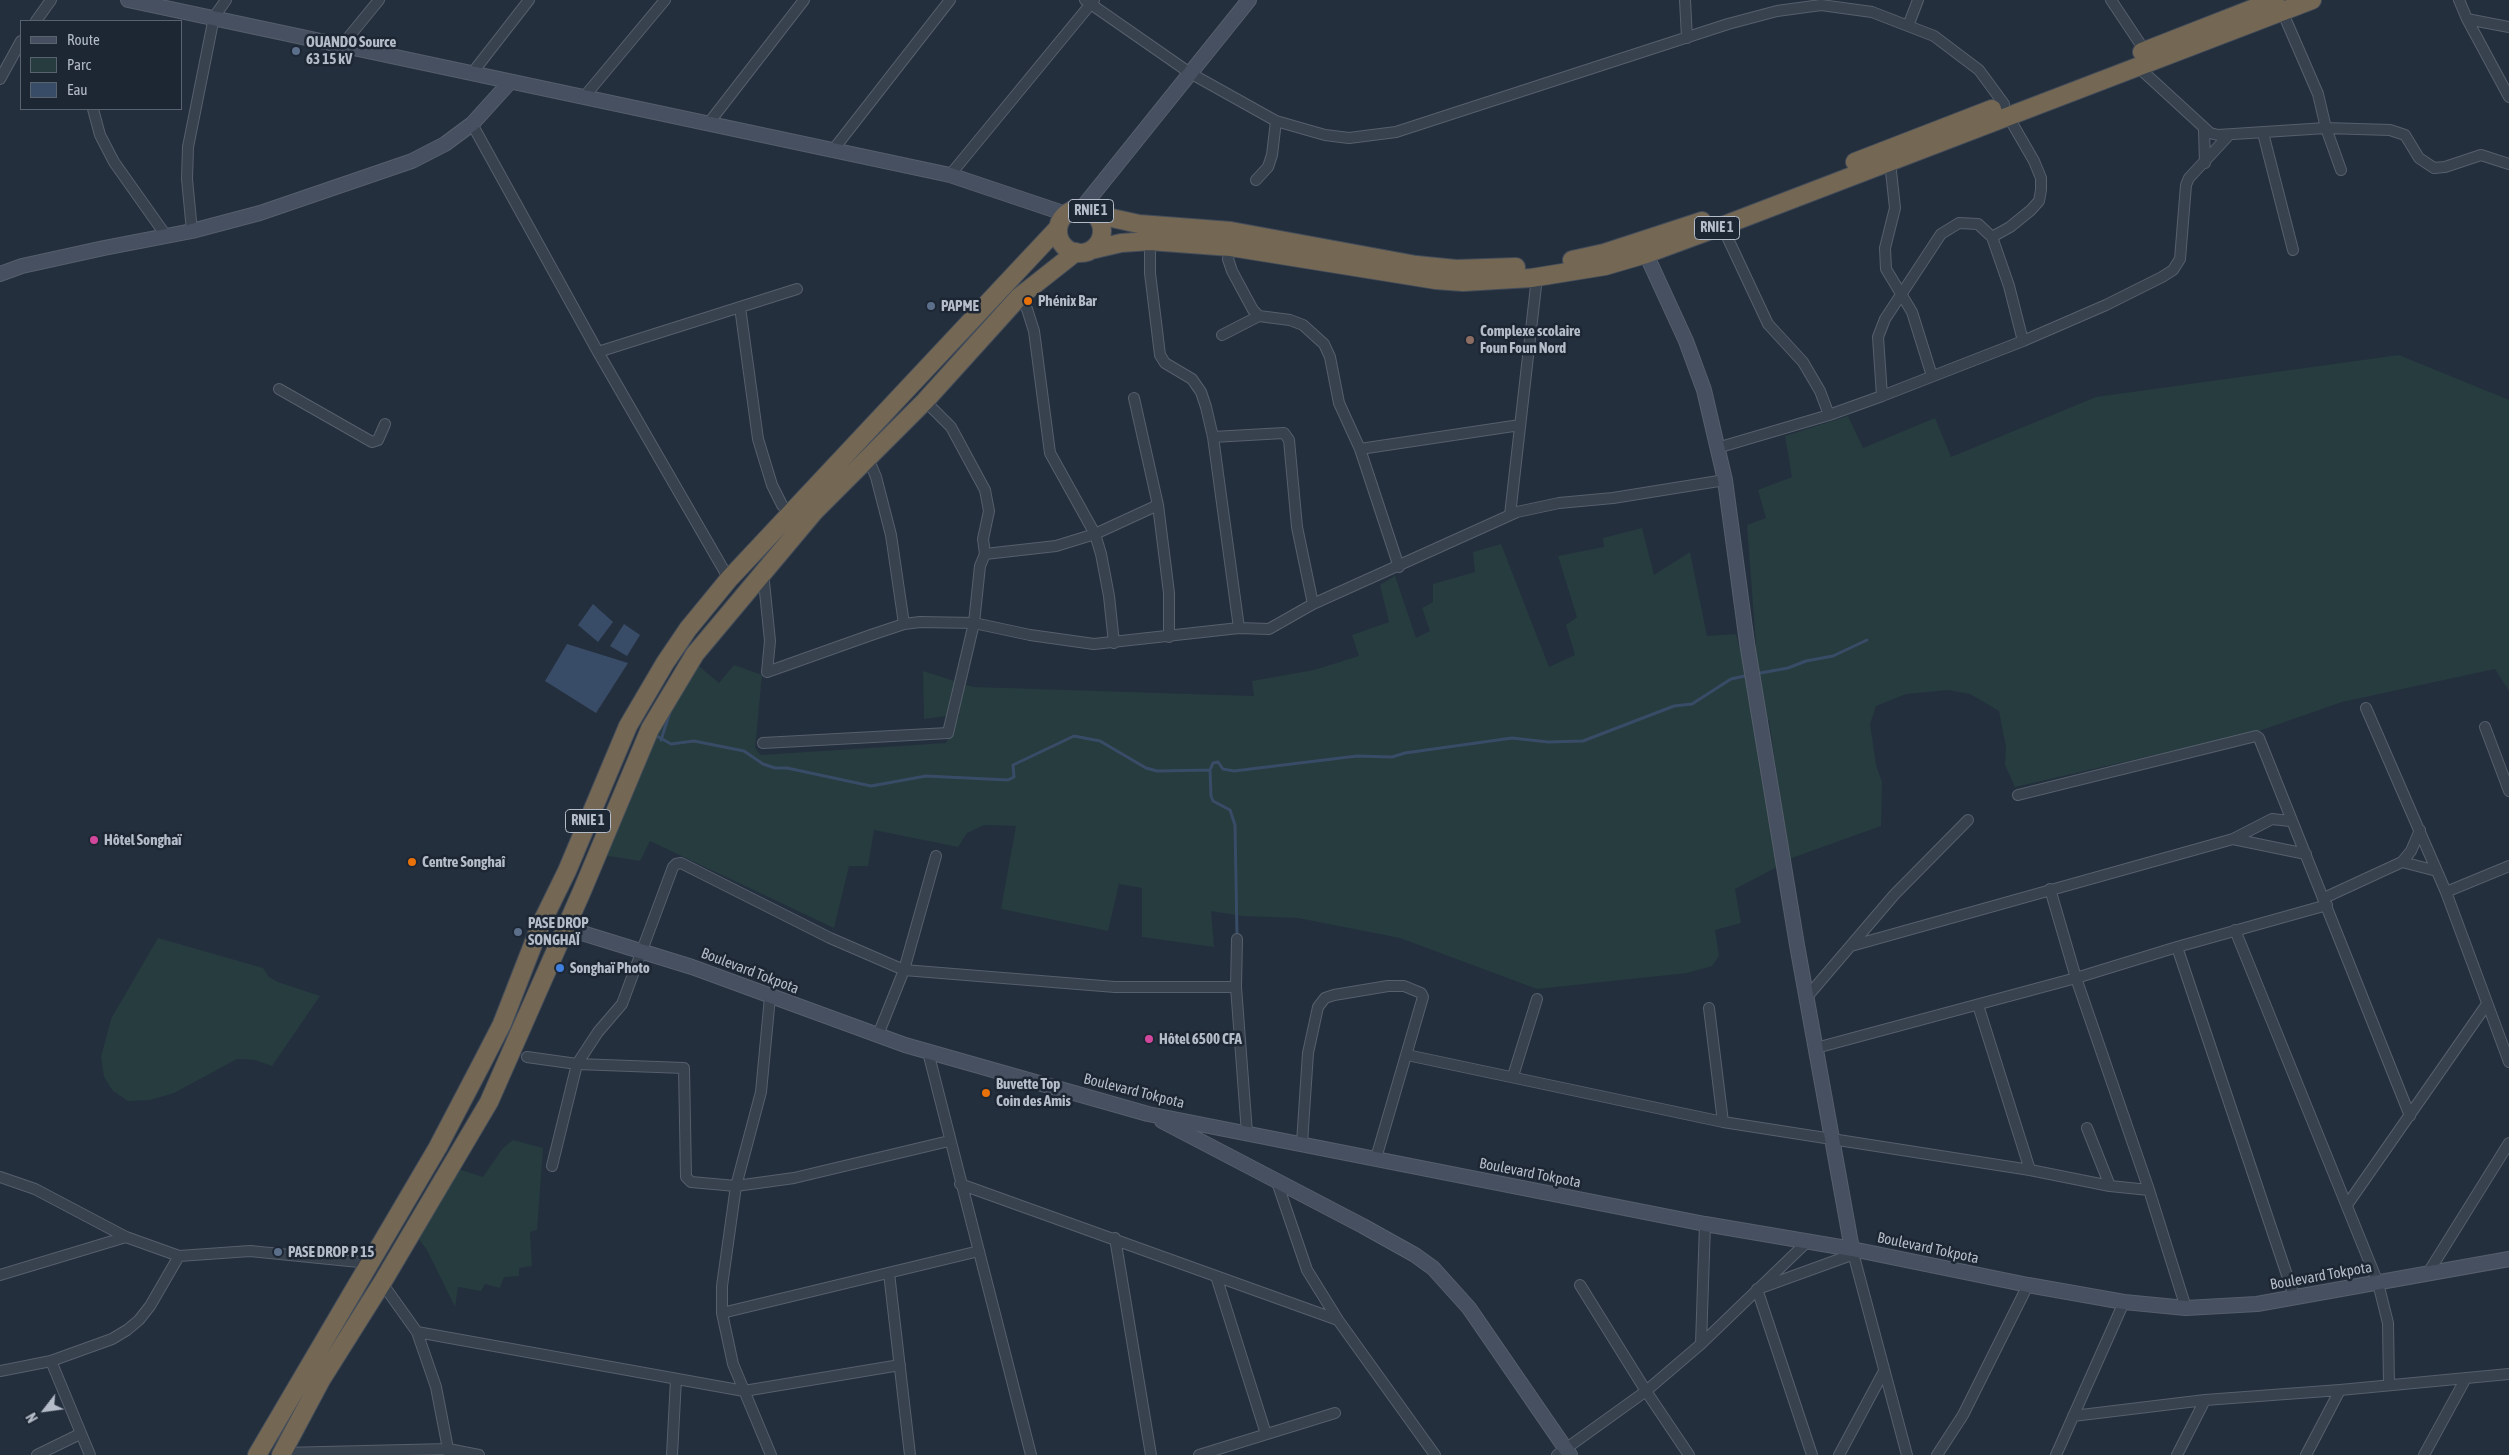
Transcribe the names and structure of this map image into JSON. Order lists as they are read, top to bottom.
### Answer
{
  "streets": {
    "highway": ["RNIE 1"],
    "street": ["Boulevard Tokpota"]
  },
  "crossings": [
    ["RNIE 1", "Boulevard Tokpota"]
  ],
  "places": [
    "OUANDO Source 63 15 kV",
    "Phénix Bar",
    "PAPME",
    "Complexe scolaire Foun Foun Nord",
    "Hôtel Songhaï",
    "Centre Songhaî",
    "PASE DROP SONGHAÏ",
    "Songhaï Photo",
    "Hôtel 6500 CFA",
    "Buvette Top Coin des Amis",
    "PASE DROP P 15"
  ],
  "legend": ["Route", "Parc", "Eau"],
  "north": "bottom left"
}
